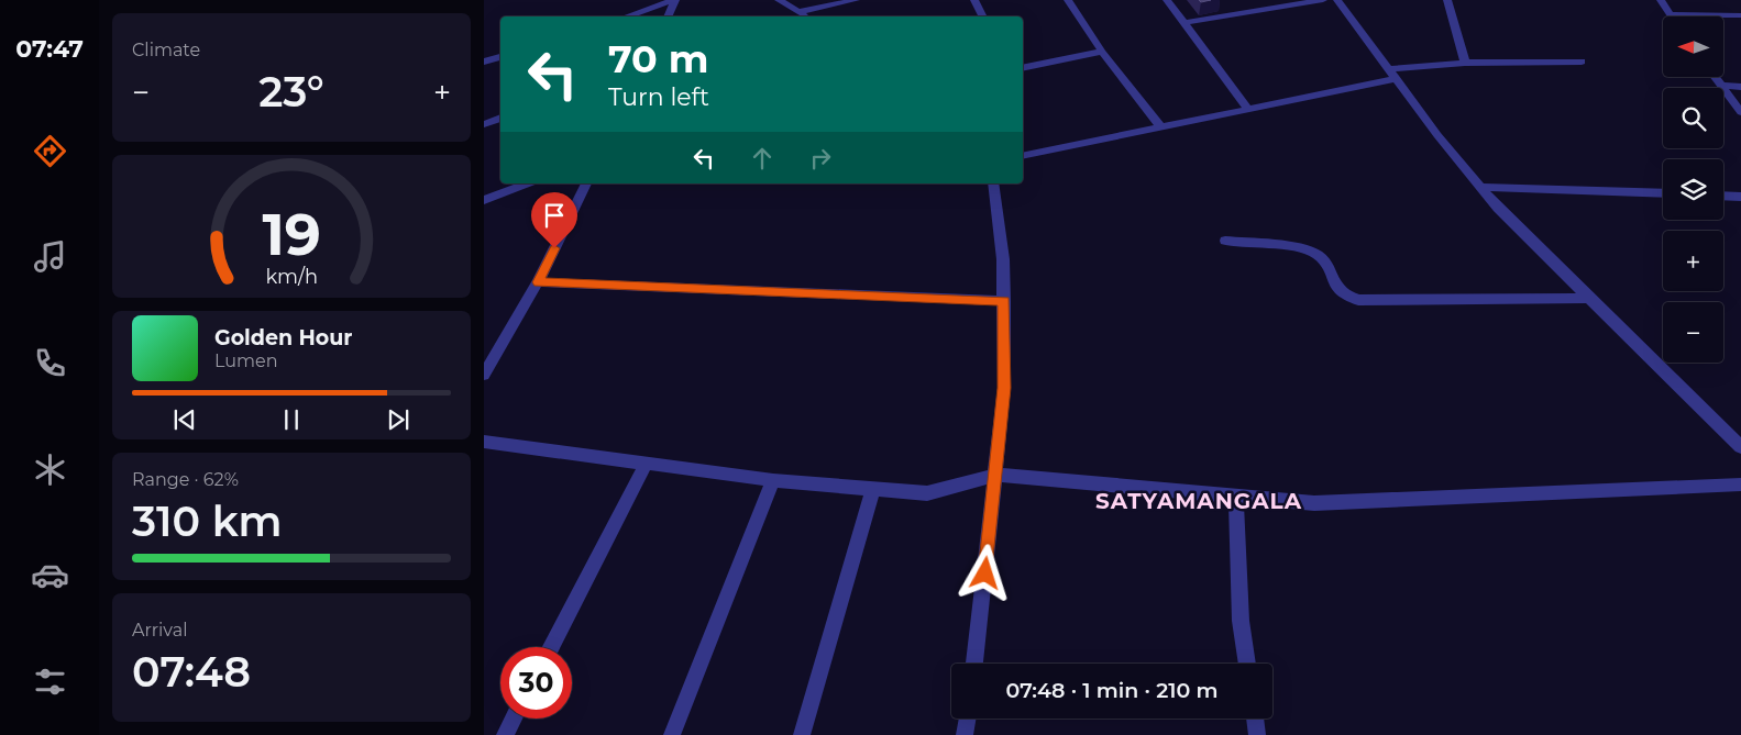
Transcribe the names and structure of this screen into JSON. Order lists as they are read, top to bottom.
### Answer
{
  "districts": ["SATYAMANGALA"],
  "north": "left",
  "page": {
    "tabs": "07:47",
    "tile": [
      "Climate",
      ["Range · 62%", "310 km"],
      ["Arrival", "07:48"]
    ],
    "map_buttons": ["+", "−"],
    "turn": ["70 m", "Turn left"],
    "heat": ["−", "23°", "+"],
    "song": ["Golden Hour", "Lumen"],
    "limit": "30",
    "trip": "07:48 · 1 min · 210 m",
    "gauge": ["19", "km/h"]
  }
}
